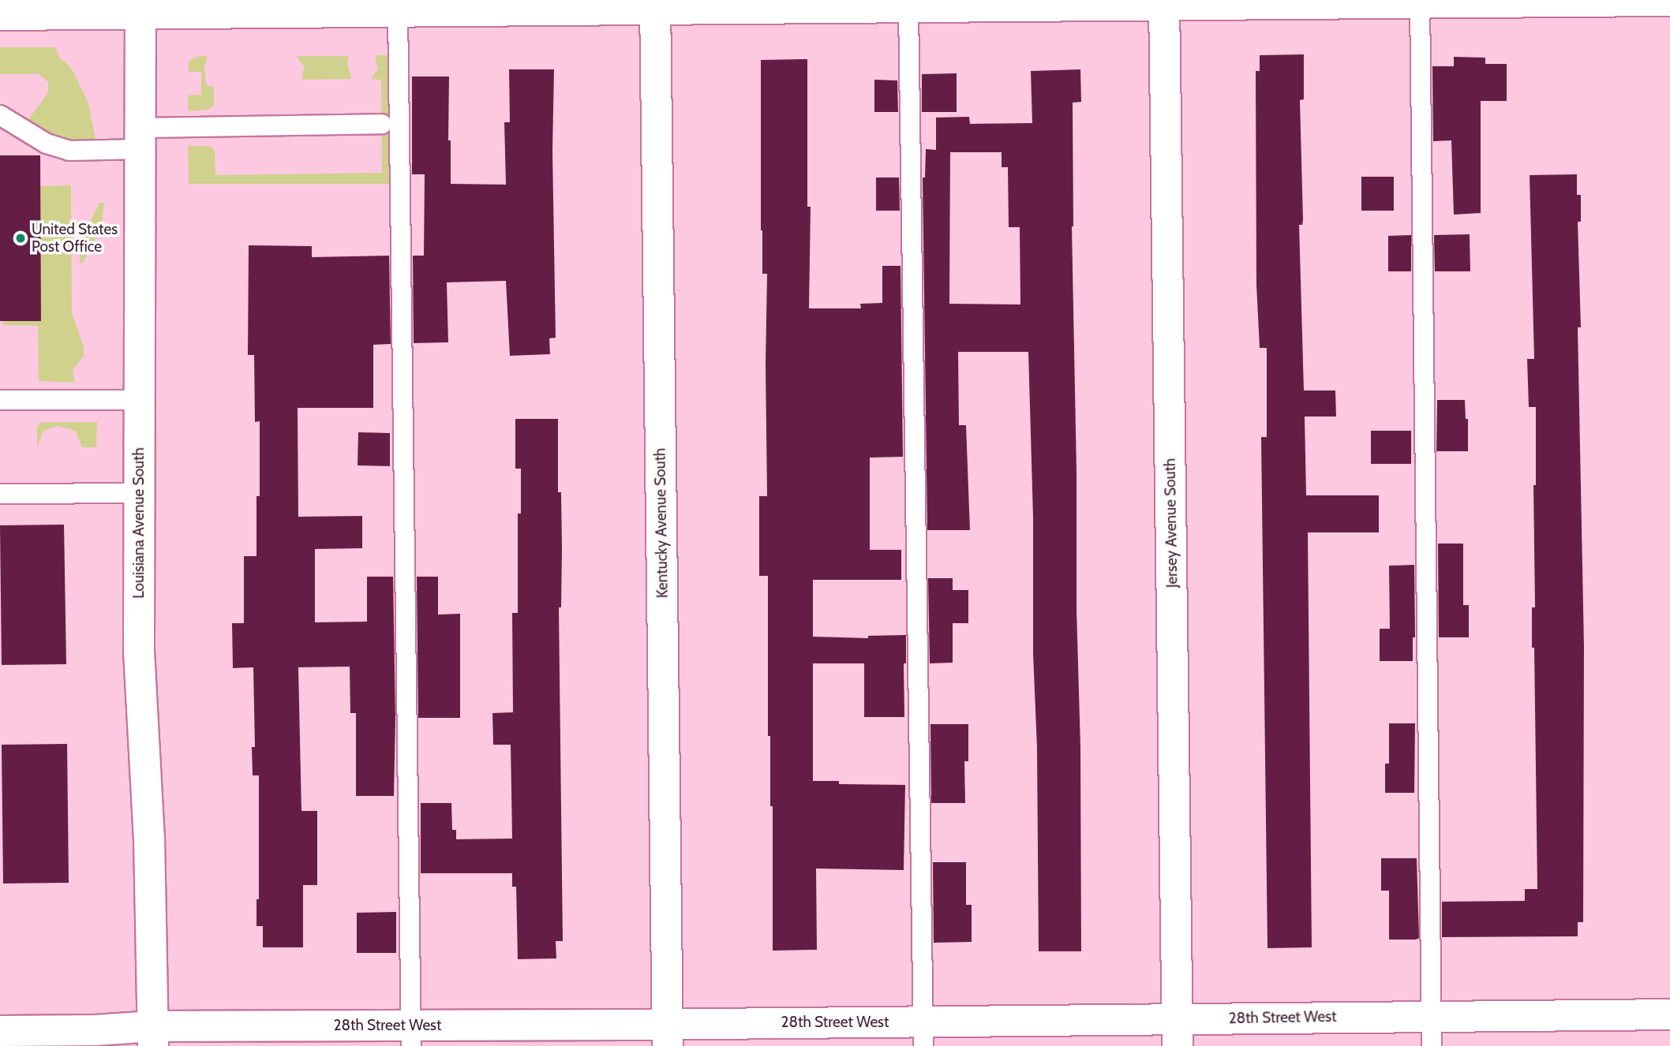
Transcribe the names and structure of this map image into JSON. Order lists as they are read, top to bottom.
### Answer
{
  "streets": {
    "street": [
      "Louisiana Avenue South",
      "Kentucky Avenue South",
      "Jersey Avenue South",
      "28th Street West"
    ]
  },
  "crossings": [
    ["Louisiana Avenue South", "28th Street West"],
    ["Kentucky Avenue South", "28th Street West"],
    ["Jersey Avenue South", "28th Street West"]
  ],
  "places": ["United States Post Office"]
}
